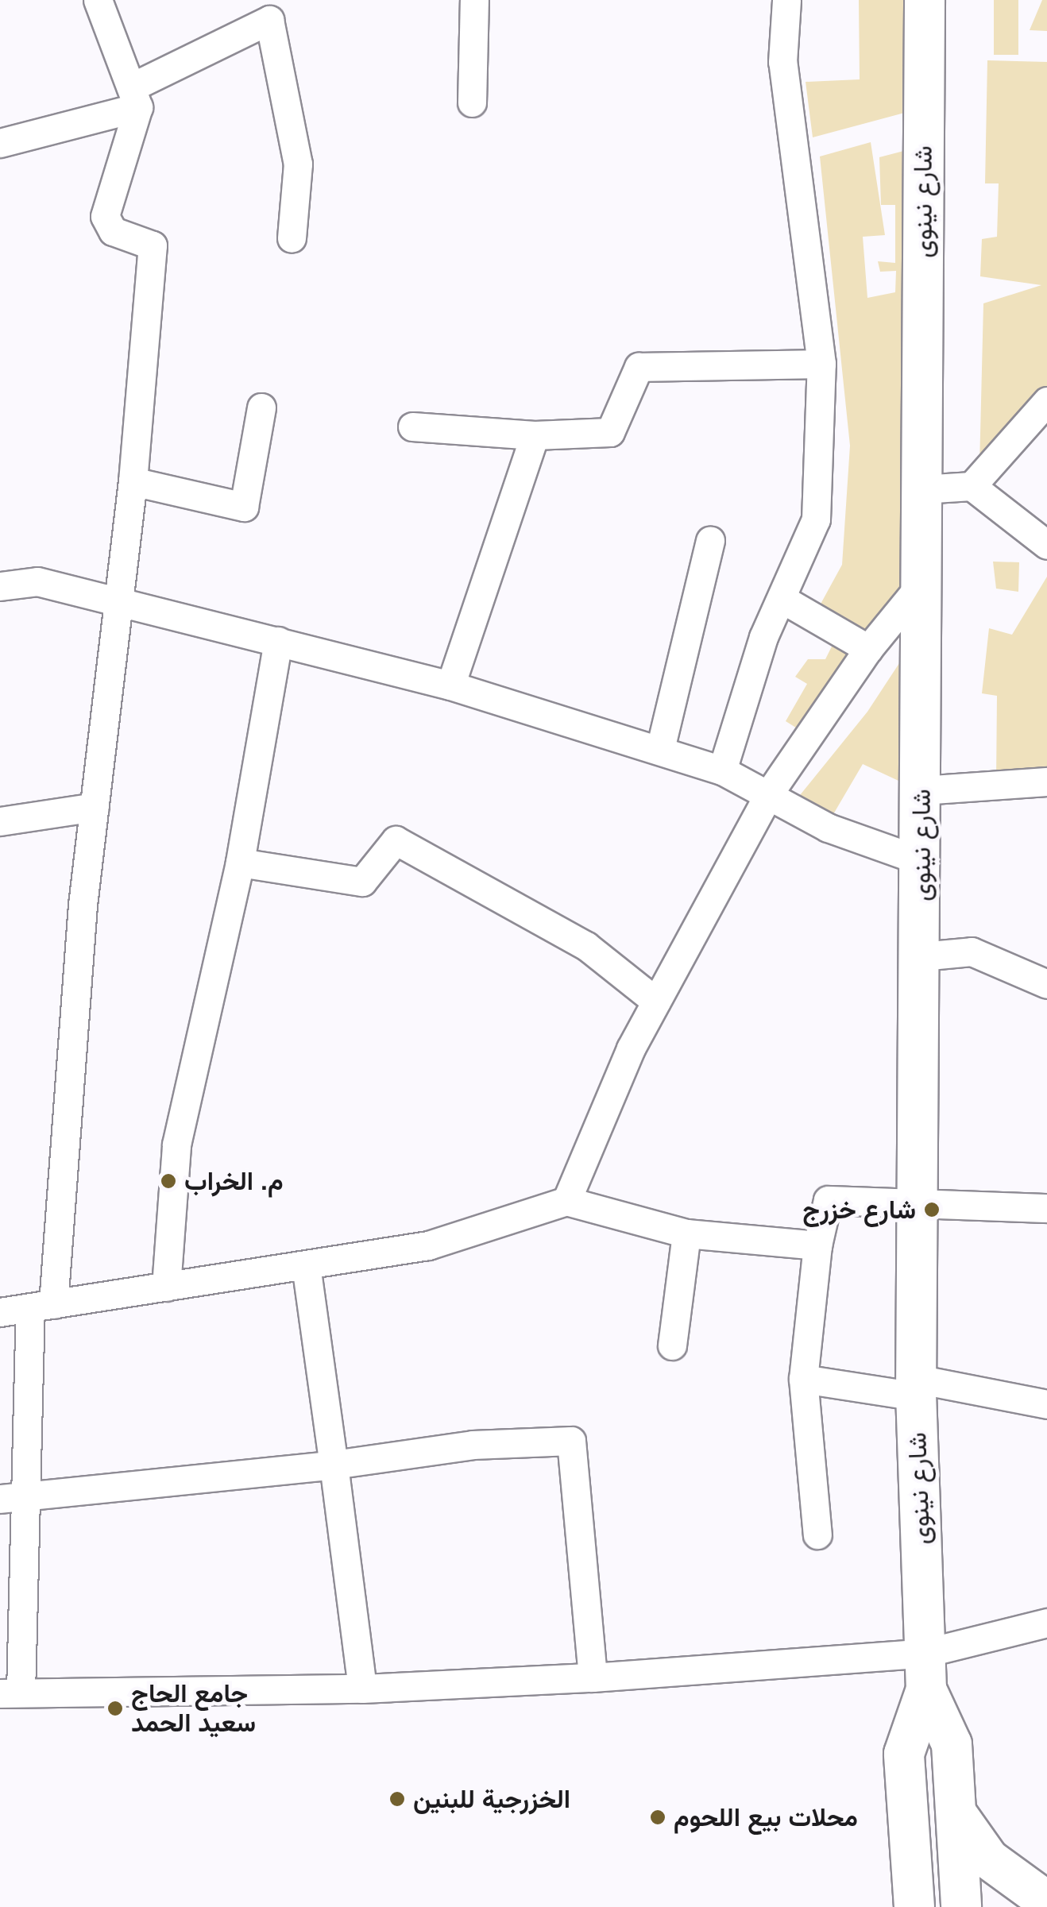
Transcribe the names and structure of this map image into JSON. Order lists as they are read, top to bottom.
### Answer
{
  "streets": {
    "main road": ["شارع نينوى"]
  },
  "places": [
    "م. الخراب",
    "شارع خزرج",
    "جامع الحاج سعيد الحمد",
    "الخزرجية للبنين",
    "محلات بيع اللحوم"
  ]
}
